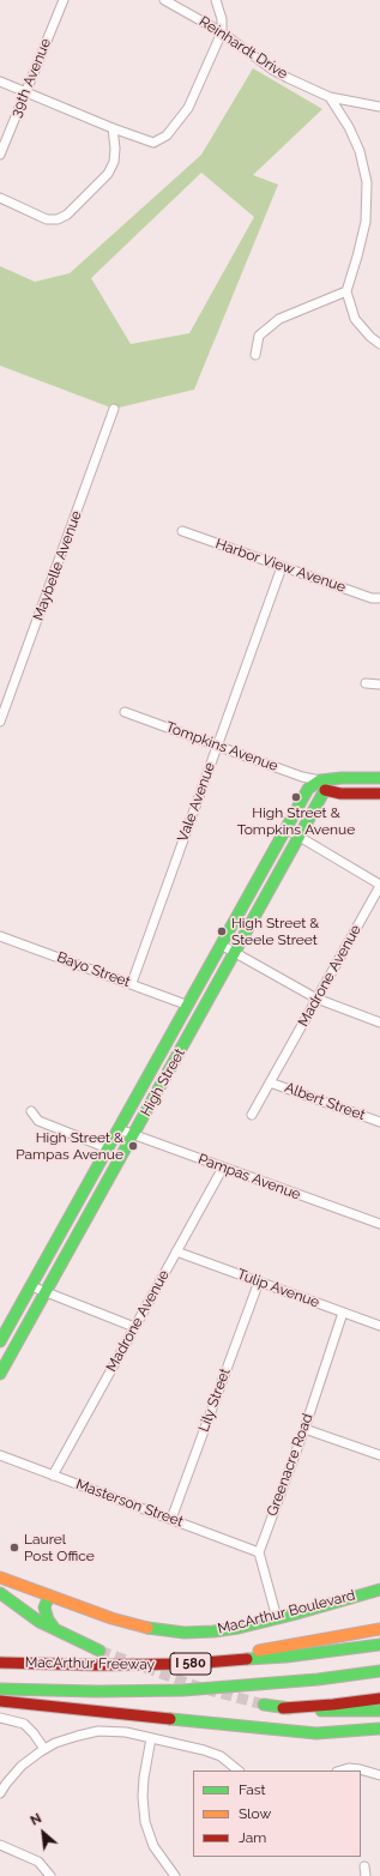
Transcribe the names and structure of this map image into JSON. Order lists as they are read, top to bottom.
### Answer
{
  "streets": {
    "main road": [
      "Tompkins Avenue",
      "High Street",
      "MacArthur Boulevard",
      "MacArthur Freeway",
      "I 580"
    ],
    "street": [
      "Reinhardt Drive",
      "39th Avenue",
      "Maybelle Avenue",
      "Harbor View Avenue",
      "Vale Avenue",
      "Bayo Street",
      "Madrone Avenue",
      "Albert Street",
      "Pampas Avenue",
      "Tulip Avenue",
      "Lily Street",
      "Greenacre Road",
      "Masterson Street"
    ]
  },
  "crossings": [
    ["Harbor View Avenue", "Vale Avenue"],
    ["Tompkins Avenue", "Vale Avenue"],
    ["Tompkins Avenue", "High Street"],
    ["Vale Avenue", "Bayo Street"],
    ["Bayo Street", "High Street"],
    ["Madrone Avenue", "Albert Street"],
    ["Madrone Avenue", "Pampas Avenue"],
    ["Madrone Avenue", "Tulip Avenue"],
    ["Madrone Avenue", "Masterson Street"],
    ["High Street", "Pampas Avenue"],
    ["Tulip Avenue", "Lily Street"],
    ["Tulip Avenue", "Greenacre Road"],
    ["Lily Street", "Masterson Street"],
    ["Greenacre Road", "Masterson Street"]
  ],
  "places": [
    "High Street & Tompkins Avenue",
    "High Street & Steele Street",
    "High Street & Pampas Avenue",
    "Laurel Post Office"
  ],
  "legend": ["Fast", "Slow", "Jam"],
  "north": "top left"
}
